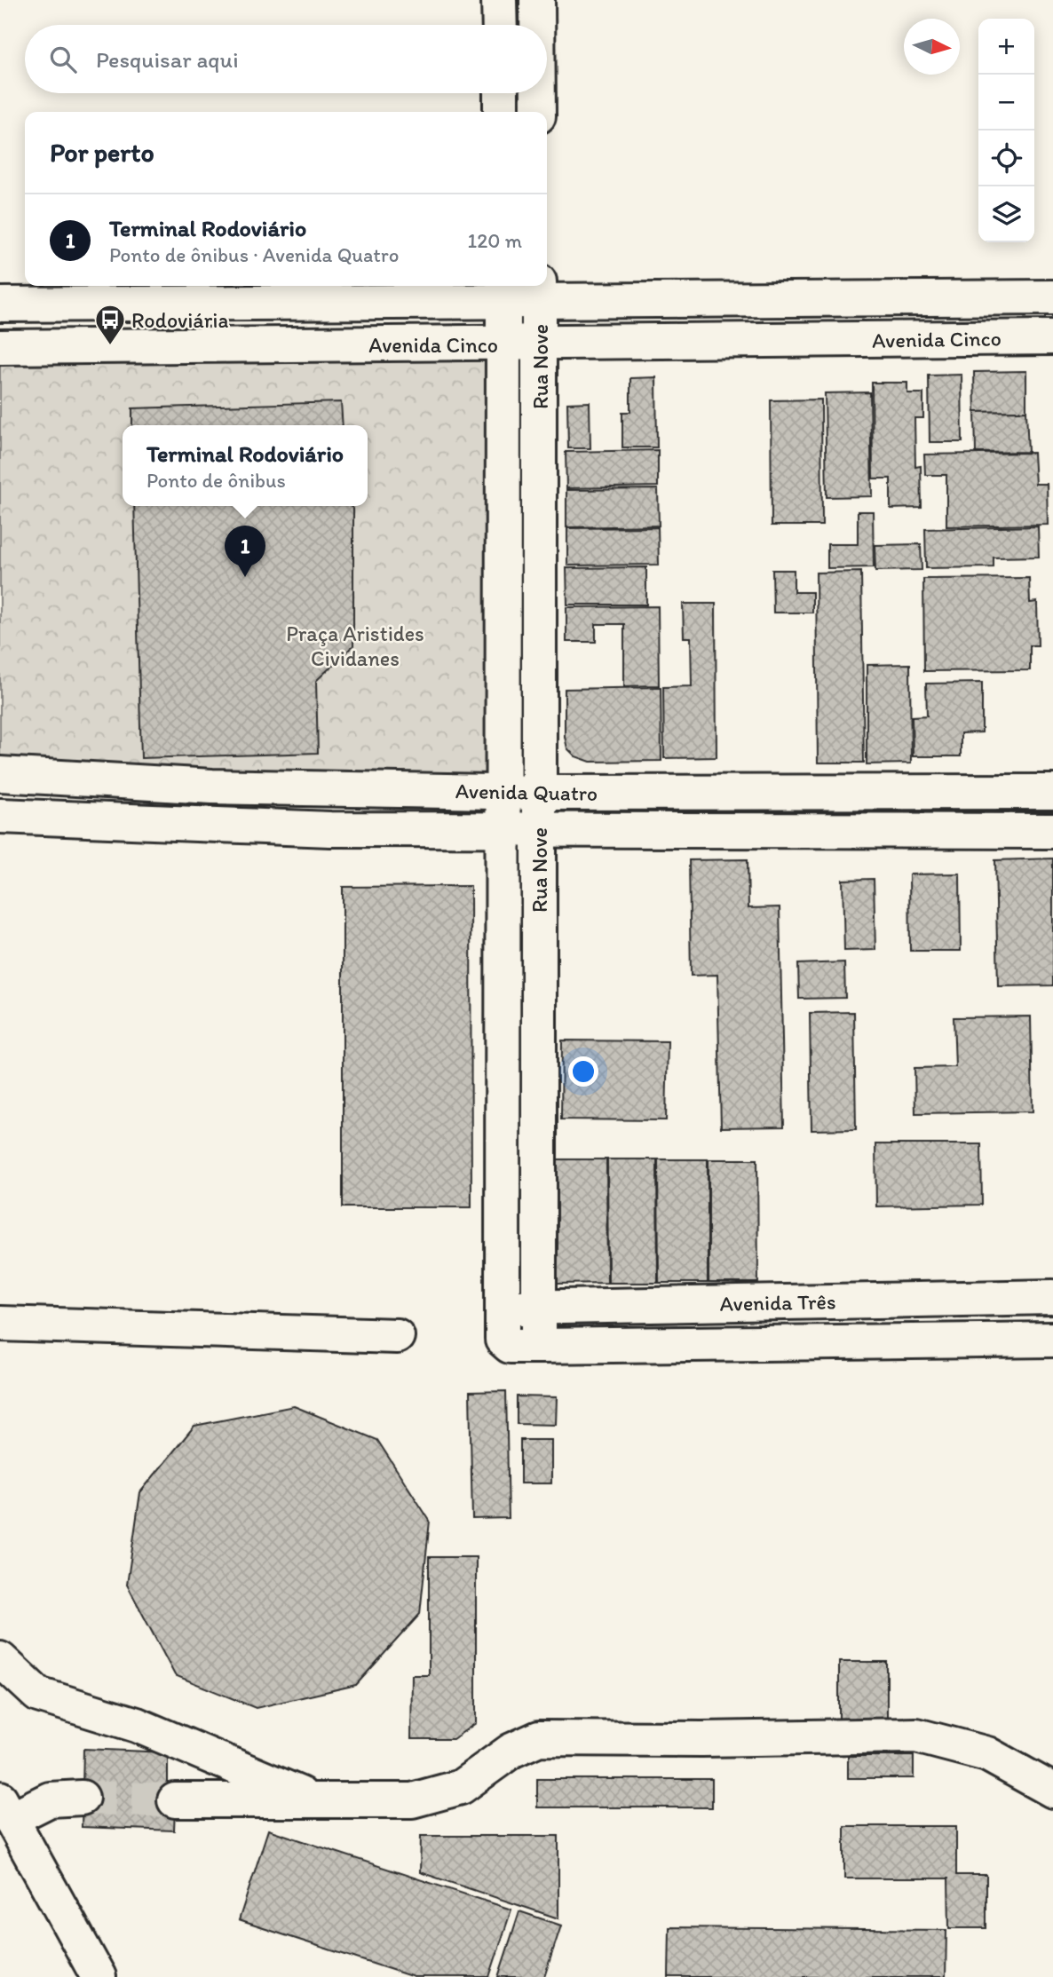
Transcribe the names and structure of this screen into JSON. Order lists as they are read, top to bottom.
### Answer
{
  "streets": {
    "street": [
      "Avenida Cinco",
      "Rua Nove",
      "Avenida Quatro",
      "Avenida Três"
    ]
  },
  "crossings": [
    ["Avenida Cinco", "Rua Nove"],
    ["Rua Nove", "Avenida Quatro"],
    ["Rua Nove", "Avenida Três"]
  ],
  "parks": ["Praça Aristides Cividanes"],
  "places": {
    "bus stop": ["Rodoviária"]
  },
  "north": "right",
  "page": {
    "map_buttons": ["+", "−"],
    "search": "Pesquisar aqui",
    "heading": "Por perto",
    "list": [
      {
        "mark": "1",
        "name": "Terminal Rodoviário",
        "note": "Ponto de ônibus · Avenida Quatro",
        "value": "120 m"
      }
    ],
    "popup": ["Terminal Rodoviário", "Ponto de ônibus"],
    "pins": "1"
  }
}
